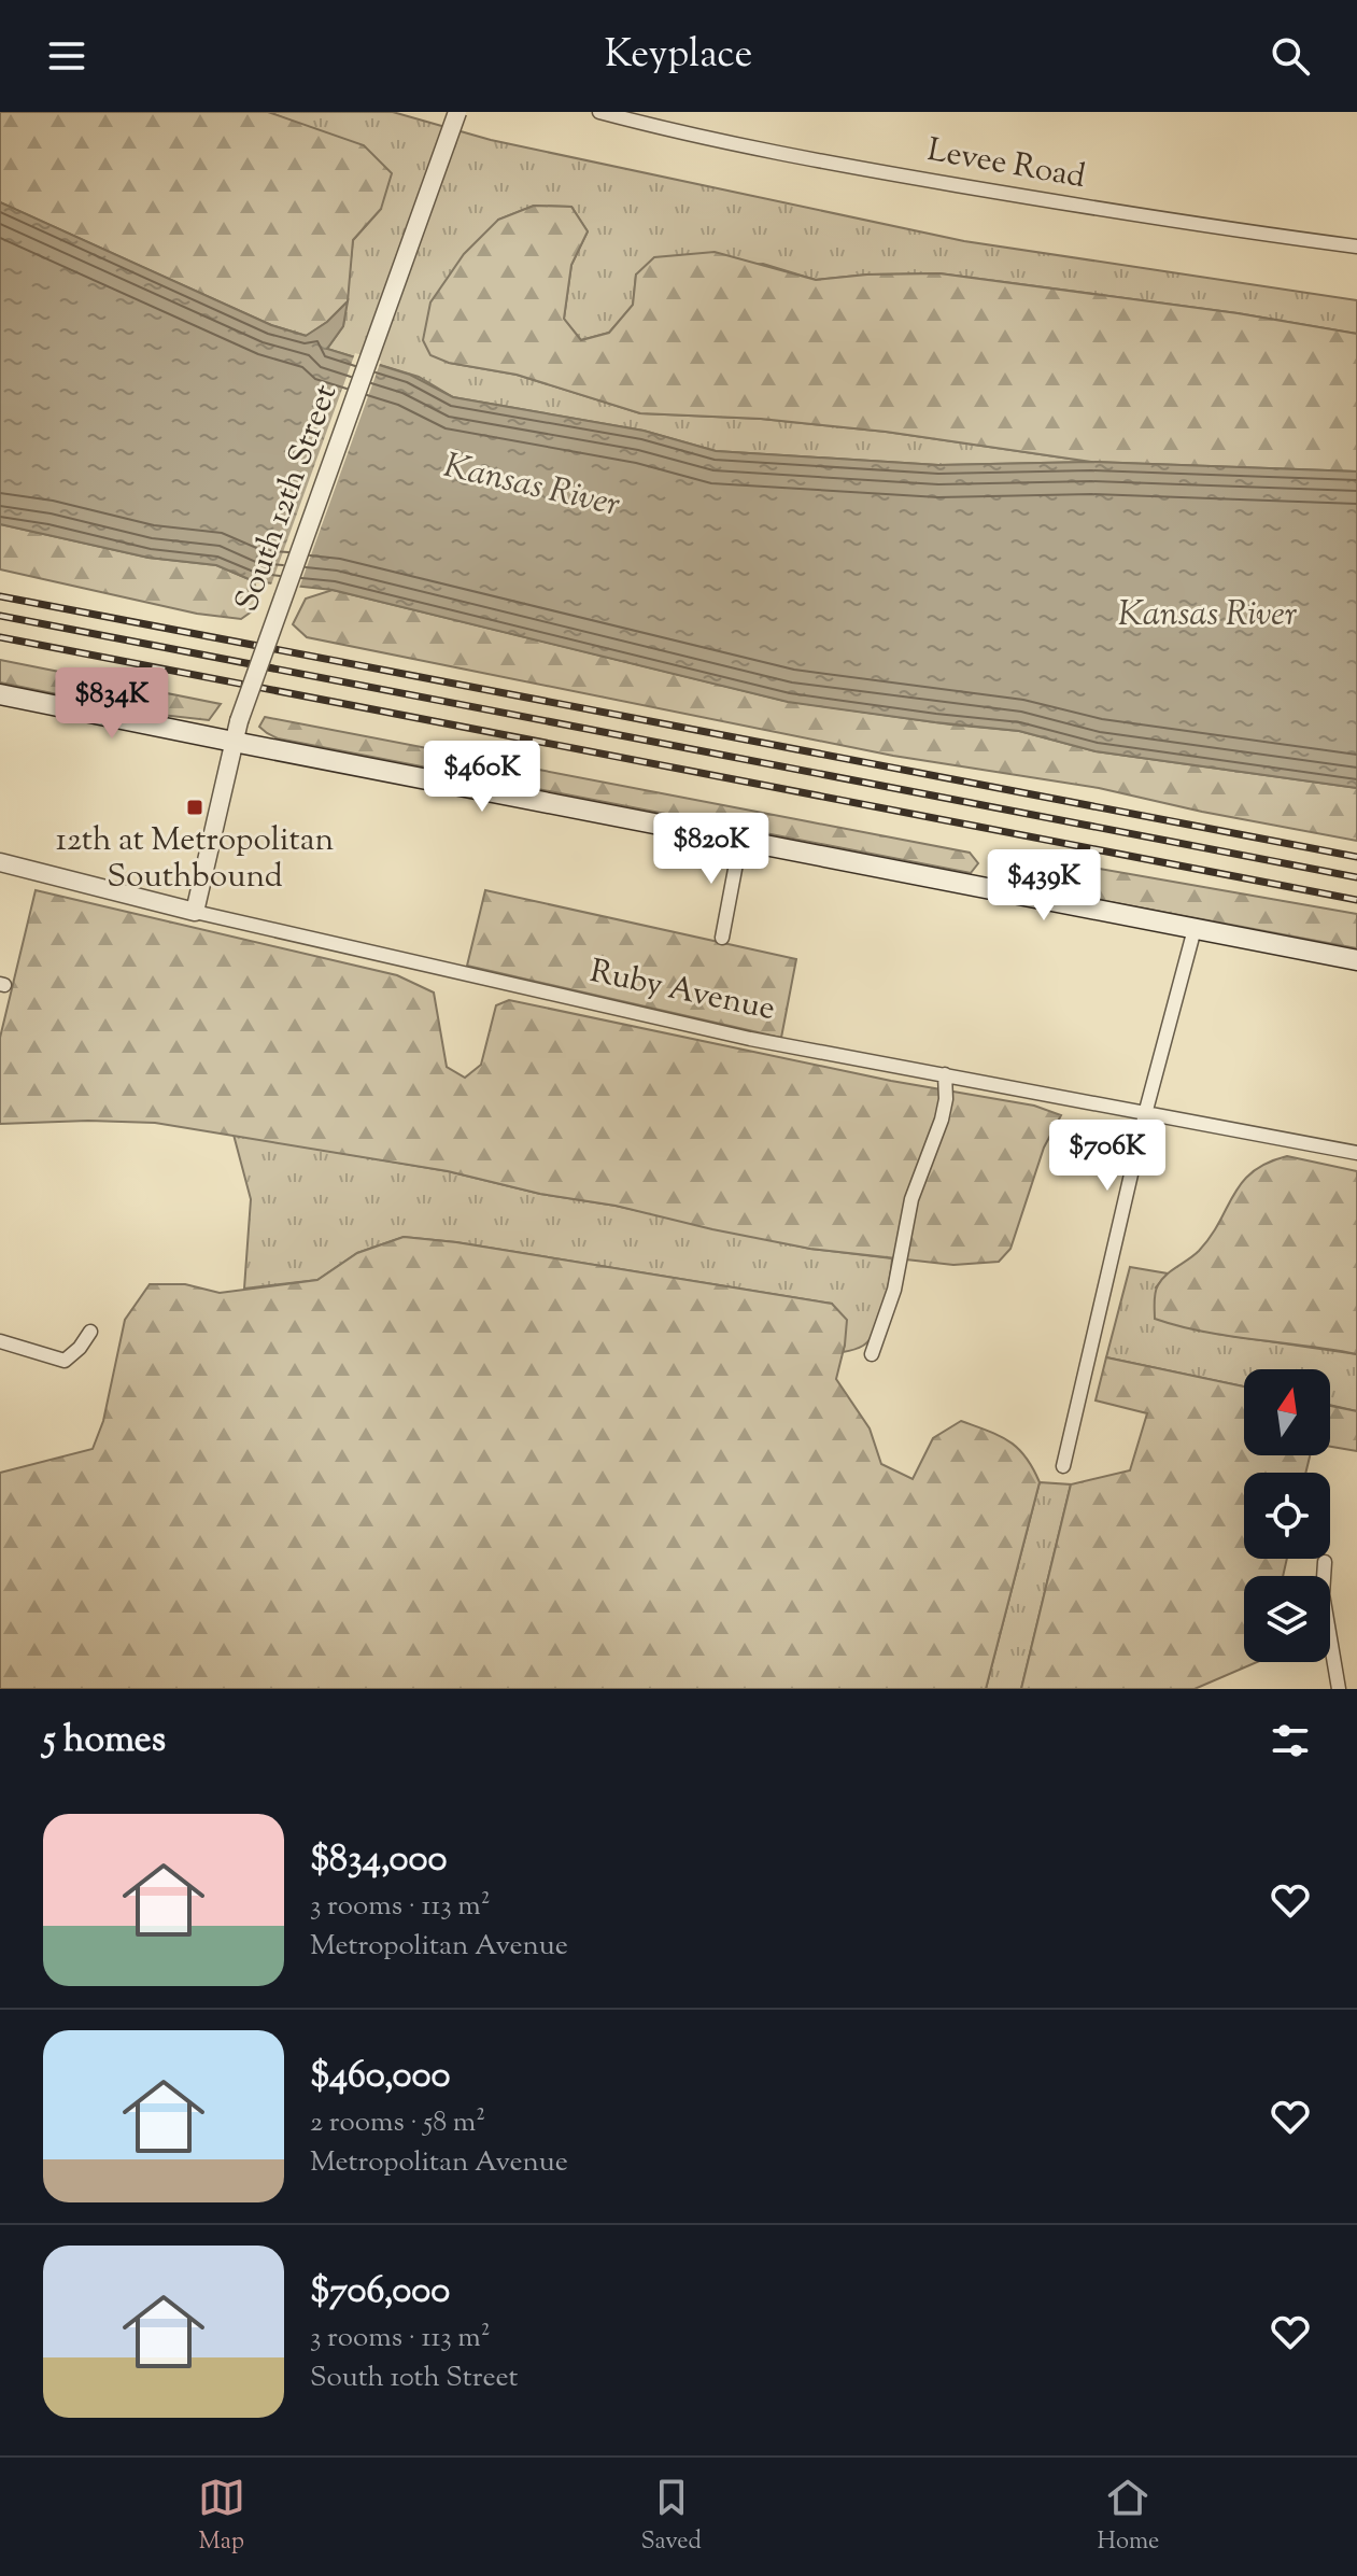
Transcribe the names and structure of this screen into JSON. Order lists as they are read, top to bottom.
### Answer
{
  "streets": {
    "street": ["Levee Road", "South 12th Street", "Ruby Avenue"]
  },
  "crossings": [
    ["South 12th Street", "Ruby Avenue"]
  ],
  "water": ["Kansas River"],
  "places": {
    "transit": ["12th at Metropolitan Southbound"]
  },
  "north": "top",
  "page": {
    "header": "Keyplace",
    "price": [
      "$834K",
      "$460K",
      "$820K",
      "$439K",
      "$706K"
    ],
    "heading": "5 homes",
    "list": [
      {
        "name": "$834,000",
        "note": "3 rooms · 113 m² · Metropolitan Avenue"
      },
      {
        "name": "$460,000",
        "note": "2 rooms · 58 m² · Metropolitan Avenue"
      },
      {
        "name": "$706,000",
        "note": "3 rooms · 113 m² · South 10th Street"
      }
    ],
    "tabs": ["Map", "Saved", "Home"]
  }
}
